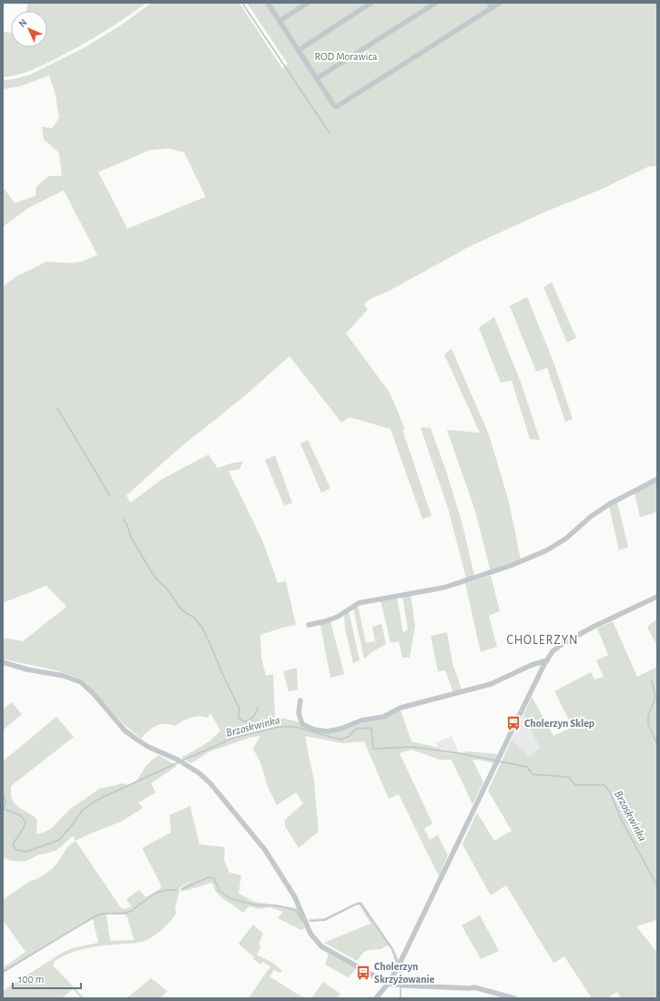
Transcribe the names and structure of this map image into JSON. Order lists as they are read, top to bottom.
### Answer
{
  "districts": ["CHOLERZYN"],
  "water": ["Brzoskwinka"],
  "parks": ["ROD Morawica"],
  "places": {
    "bus stop": ["Cholerzyn Sklep", "Cholerzyn Skrzyżowanie"]
  },
  "scale_bar": "100 m",
  "north": "top left"
}
